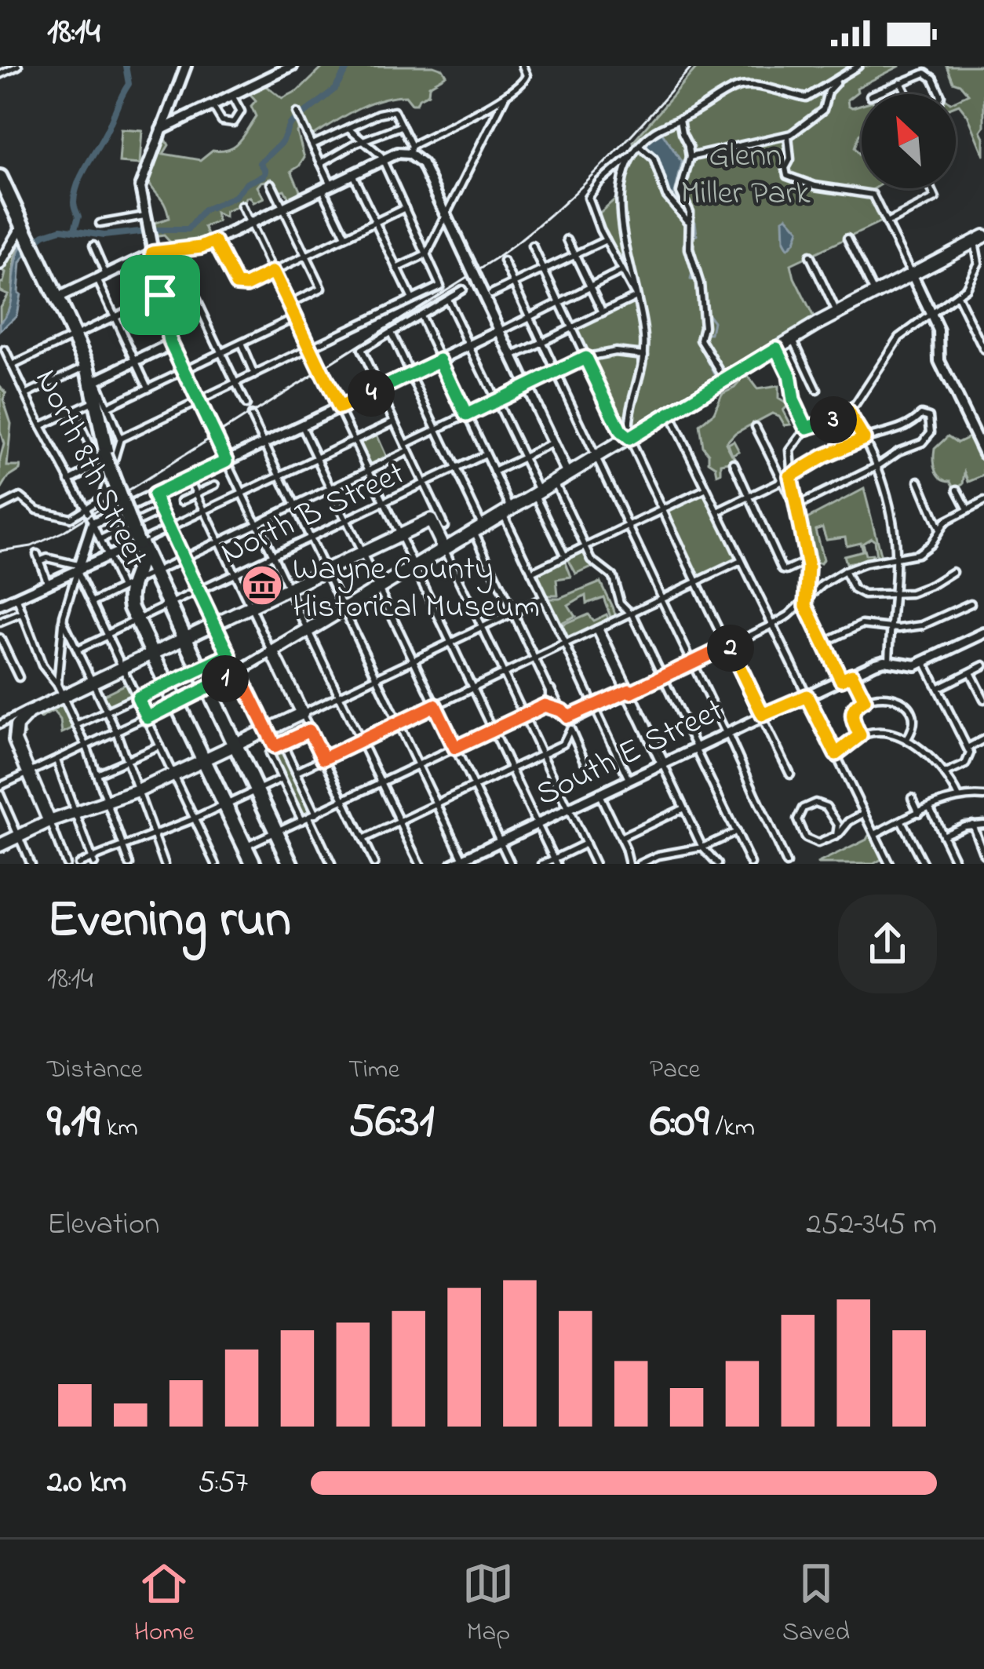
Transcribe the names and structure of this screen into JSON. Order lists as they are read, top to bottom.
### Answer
{
  "streets": {
    "highway": ["North 8th Street"],
    "street": ["North B Street", "South E Street"]
  },
  "crossings": [
    ["North 8th Street", "North B Street"]
  ],
  "parks": ["Glenn Miller Park"],
  "places": {
    "museum": ["Wayne County Historical Museum"]
  },
  "north": "top left",
  "page": {
    "status": "18:14",
    "pins": [
      "4",
      "3",
      "2",
      "1"
    ],
    "heading": ["Evening run", "18:14"],
    "stats": [
      ["Distance", "9.19 km"],
      ["Time", "56:31"],
      ["Pace", "6:09 /km"]
    ],
    "chart": ["Elevation", "252–345 m"],
    "list": [
      {
        "name": "2.0 km",
        "note": "5:57"
      }
    ],
    "tabs": ["Home", "Map", "Saved"]
  }
}
